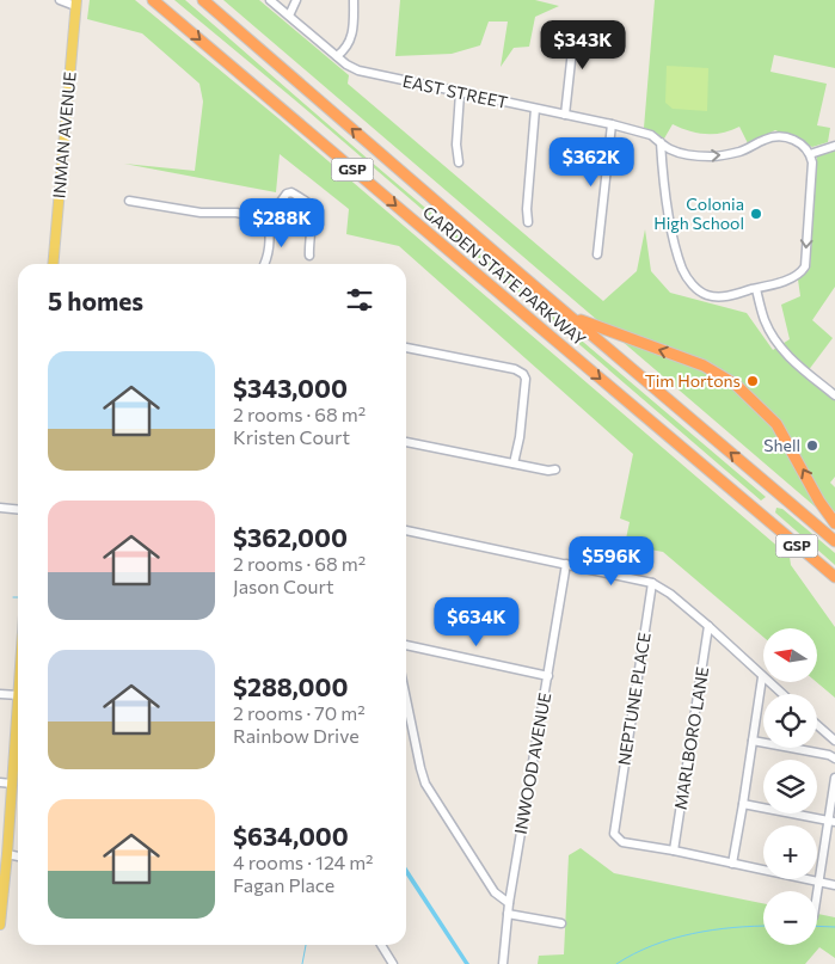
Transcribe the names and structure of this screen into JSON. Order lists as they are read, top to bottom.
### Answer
{
  "streets": {
    "highway": ["GSP", "GARDEN STATE PARKWAY"],
    "main road": ["INMAN AVENUE"],
    "street": [
      "EAST STREET",
      "NEPTUNE PLACE",
      "MARLBORO LANE",
      "INWOOD AVENUE"
    ]
  },
  "crossings": [
    ["NEPTUNE PLACE", "MARLBORO LANE"]
  ],
  "places": ["Colonia High School", "Tim Hortons", "Shell"],
  "north": "left",
  "page": {
    "price": [
      "$343K",
      "$362K",
      "$288K",
      "$596K",
      "$634K"
    ],
    "heading": "5 homes",
    "list": [
      {
        "name": "$343,000",
        "note": "2 rooms · 68 m² · Kristen Court"
      },
      {
        "name": "$362,000",
        "note": "2 rooms · 68 m² · Jason Court"
      },
      {
        "name": "$288,000",
        "note": "2 rooms · 70 m² · Rainbow Drive"
      },
      {
        "name": "$634,000",
        "note": "4 rooms · 124 m² · Fagan Place"
      }
    ],
    "map_buttons": ["+", "−"]
  }
}
